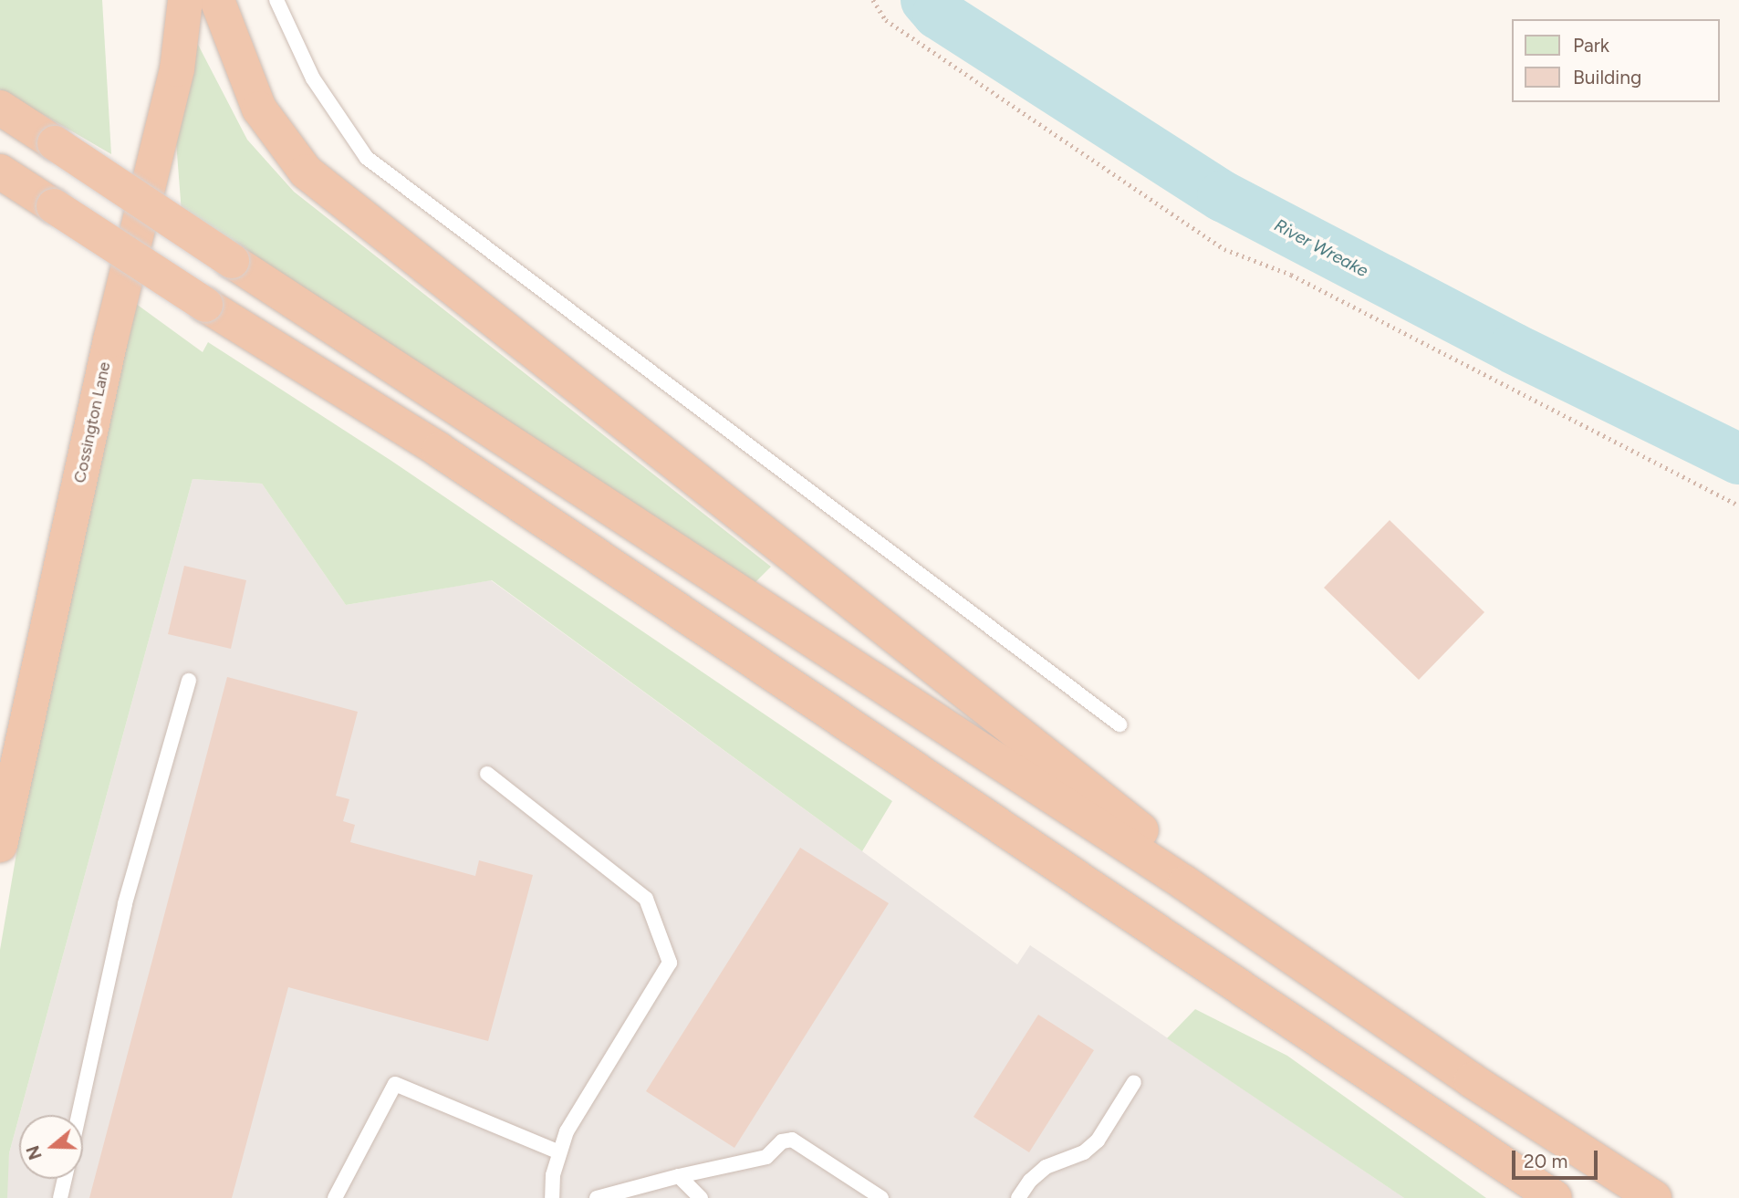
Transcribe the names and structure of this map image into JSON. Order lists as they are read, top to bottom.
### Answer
{
  "streets": {
    "highway": ["Cossington Lane"]
  },
  "water": ["River Wreake"],
  "legend": ["Park", "Building"],
  "scale_bar": "20 m",
  "north": "left"
}
